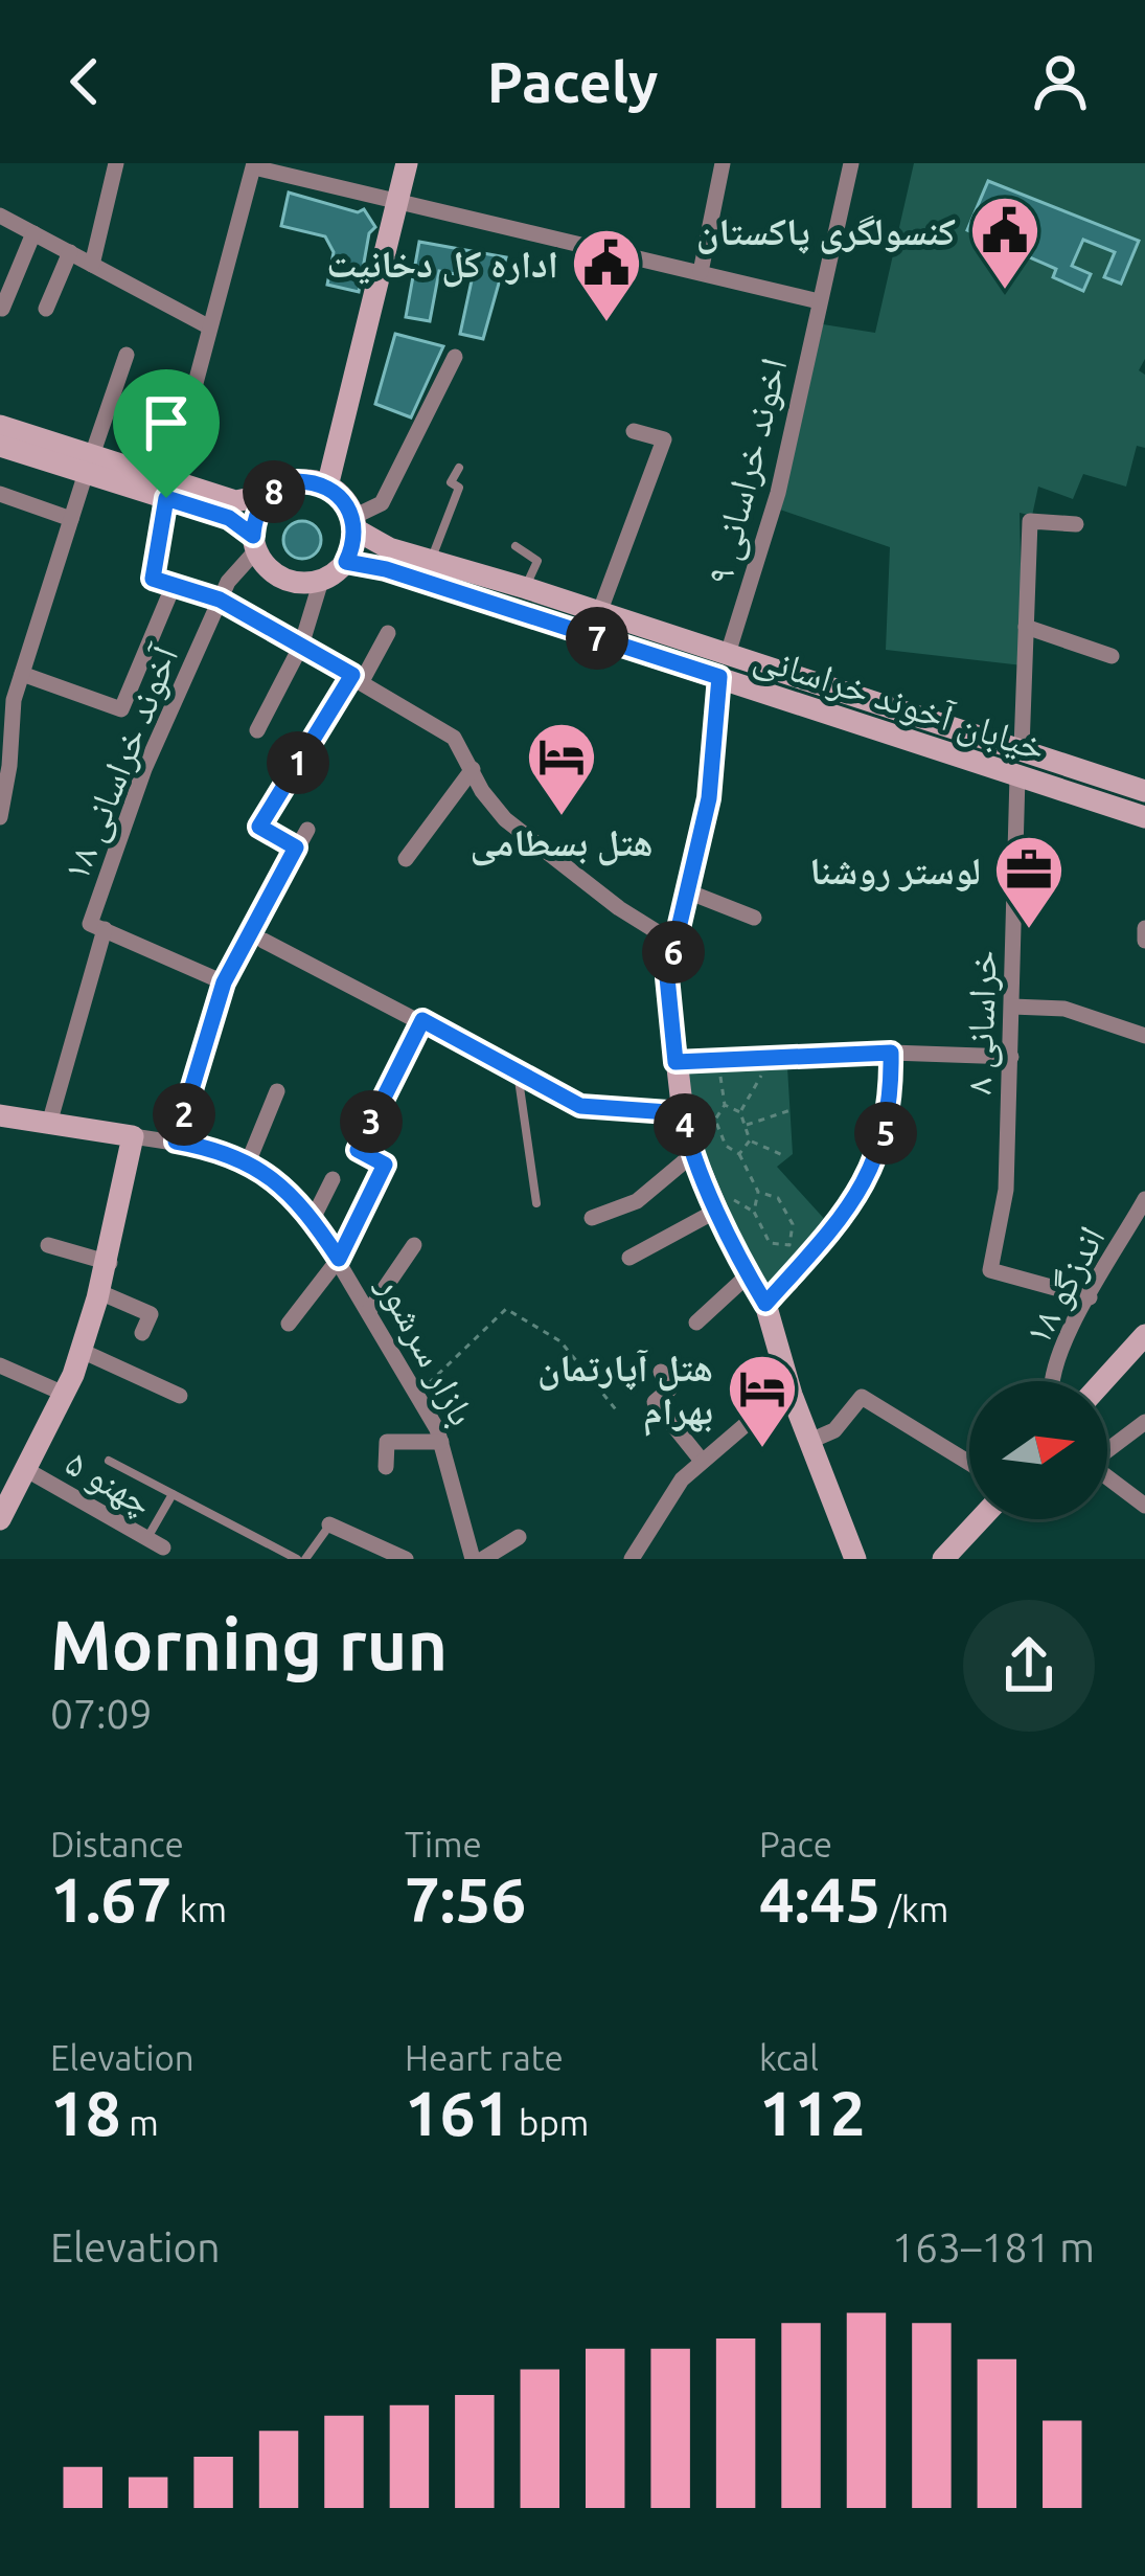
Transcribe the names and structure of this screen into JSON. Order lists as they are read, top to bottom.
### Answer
{
  "streets": {
    "street": [
      "اخوند خراسانی ۹",
      "خیابان آخوند خراسانی",
      "آخوند خراسانی ۱۸",
      "خراسانی ۸",
      "اندزگو ۱۸",
      "بازار سرشور",
      "چهنو ۵"
    ]
  },
  "crossings": [
    ["اخوند خراسانی ۹", "خیابان آخوند خراسانی"],
    ["خیابان آخوند خراسانی", "آخوند خراسانی ۱۸"],
    ["خیابان آخوند خراسانی", "خراسانی ۸"],
    ["خراسانی ۸", "اندزگو ۱۸"]
  ],
  "places": {
    "public building": ["کنسولگری پاکستان", "اداره کل دخانیت"],
    "hotel": ["هتل بسطامی", "هتل آپارتمان بهرام"],
    "office": ["لوستر روشنا"]
  },
  "north": "right",
  "page": {
    "header": "Pacely",
    "pins": [
      "8",
      "7",
      "1",
      "6",
      "2",
      "3",
      "4",
      "5"
    ],
    "heading": ["Morning run", "07:09"],
    "stats": [
      ["Distance", "1.67 km"],
      ["Time", "7:56"],
      ["Pace", "4:45 /km"],
      ["Elevation", "18 m"],
      ["Heart rate", "161 bpm"],
      ["kcal", "112"]
    ],
    "chart": ["Elevation", "163–181 m"]
  }
}
